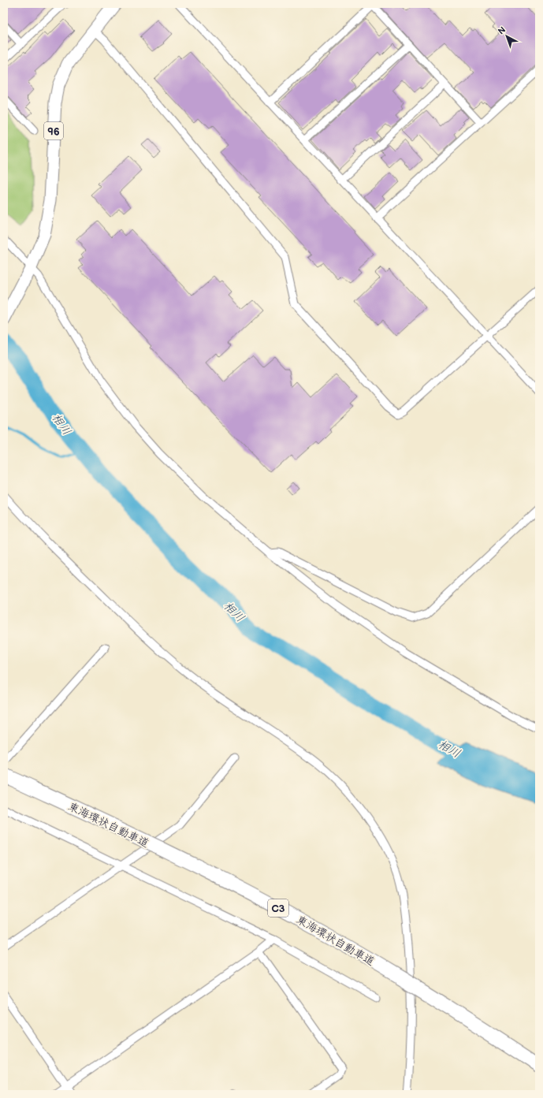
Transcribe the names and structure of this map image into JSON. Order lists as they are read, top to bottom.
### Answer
{
  "streets": {
    "highway": ["東海環状自動車道", "C3"],
    "main road": ["96"]
  },
  "water": ["相川"],
  "north": "top left"
}
